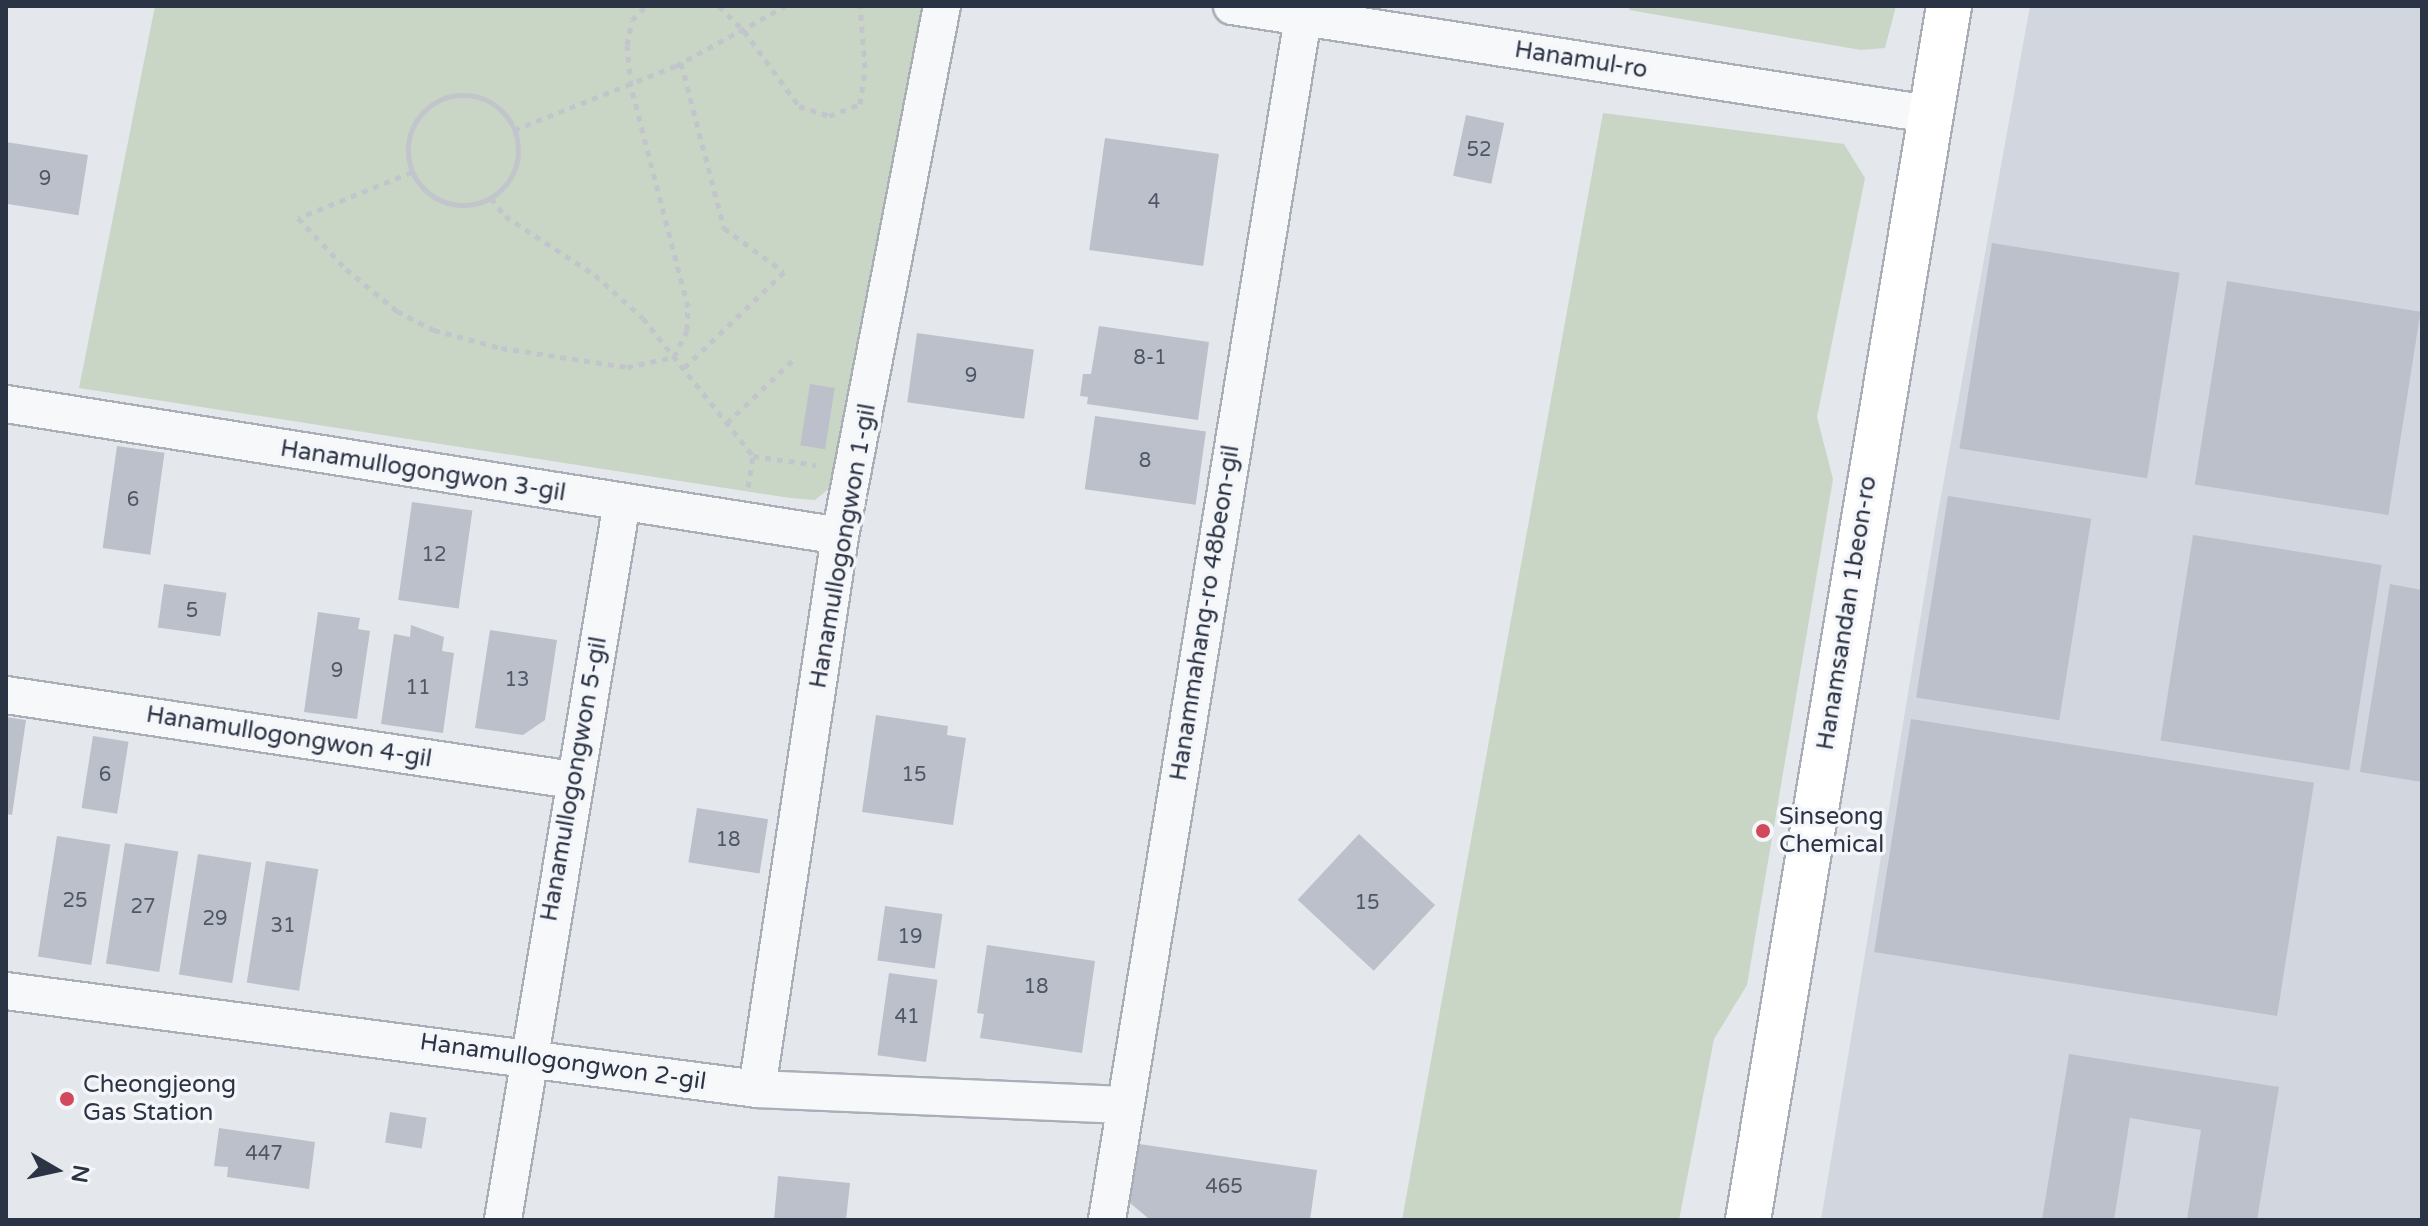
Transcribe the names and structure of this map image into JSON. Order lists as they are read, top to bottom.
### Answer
{
  "streets": {
    "street": [
      "Hanamul-ro",
      "Hanamullogongwon 3-gil",
      "Hanamullogongwon 1-gil",
      "Hanammahang-ro 48beon-gil",
      "Hanamsandan 1beon-ro",
      "Hanamullogongwon 4-gil",
      "Hanamullogongwon 5-gil",
      "Hanamullogongwon 2-gil"
    ]
  },
  "crossings": [
    ["Hanamul-ro", "Hanammahang-ro 48beon-gil"],
    ["Hanamul-ro", "Hanamsandan 1beon-ro"],
    ["Hanamullogongwon 3-gil", "Hanamullogongwon 1-gil"],
    ["Hanamullogongwon 3-gil", "Hanamullogongwon 5-gil"],
    ["Hanamullogongwon 1-gil", "Hanamullogongwon 2-gil"],
    ["Hanammahang-ro 48beon-gil", "Hanamullogongwon 2-gil"],
    ["Hanamullogongwon 4-gil", "Hanamullogongwon 5-gil"],
    ["Hanamullogongwon 5-gil", "Hanamullogongwon 2-gil"]
  ],
  "places": ["Sinseong Chemical", "Cheongjeong Gas Station"],
  "house_numbers": [
    "52",
    "9",
    "4",
    "8-1",
    "9",
    "8",
    "6",
    "12",
    "5",
    "9",
    "13",
    "11",
    "6",
    "15",
    "18",
    "25",
    "15",
    "27",
    "29",
    "31",
    "19",
    "18",
    "41",
    "447",
    "465"
  ],
  "north": "right"
}
